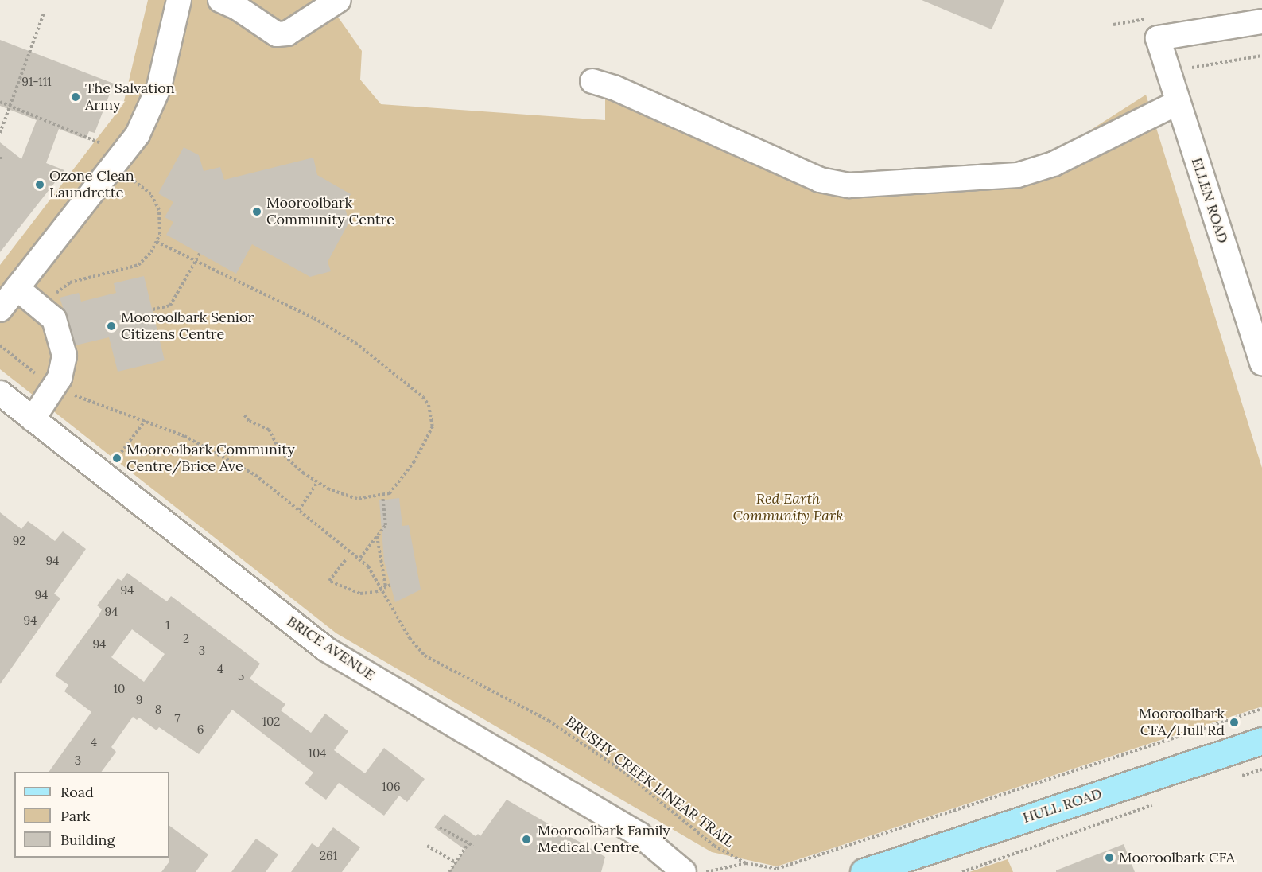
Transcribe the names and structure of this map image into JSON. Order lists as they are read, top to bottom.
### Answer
{
  "streets": {
    "main road": ["HULL ROAD"],
    "street": ["ELLEN ROAD", "BRICE AVENUE"],
    "path": ["BRUSHY CREEK LINEAR TRAIL"]
  },
  "parks": ["Red Earth Community Park"],
  "places": [
    "The Salvation Army",
    "Ozone Clean Laundrette",
    "Mooroolbark Community Centre",
    "Mooroolbark Senior Citizens Centre",
    "Mooroolbark Community Centre/Brice Ave",
    "Mooroolbark CFA/Hull Rd",
    "Mooroolbark Family Medical Centre",
    "Mooroolbark CFA"
  ],
  "house_numbers": [
    "91-111",
    "92",
    "94",
    "94",
    "94",
    "94",
    "94",
    "1",
    "2",
    "94",
    "3",
    "4",
    "5",
    "10",
    "9",
    "8",
    "7",
    "102",
    "6",
    "4",
    "104",
    "3",
    "106",
    "261"
  ],
  "legend": ["Road", "Park", "Building"]
}
